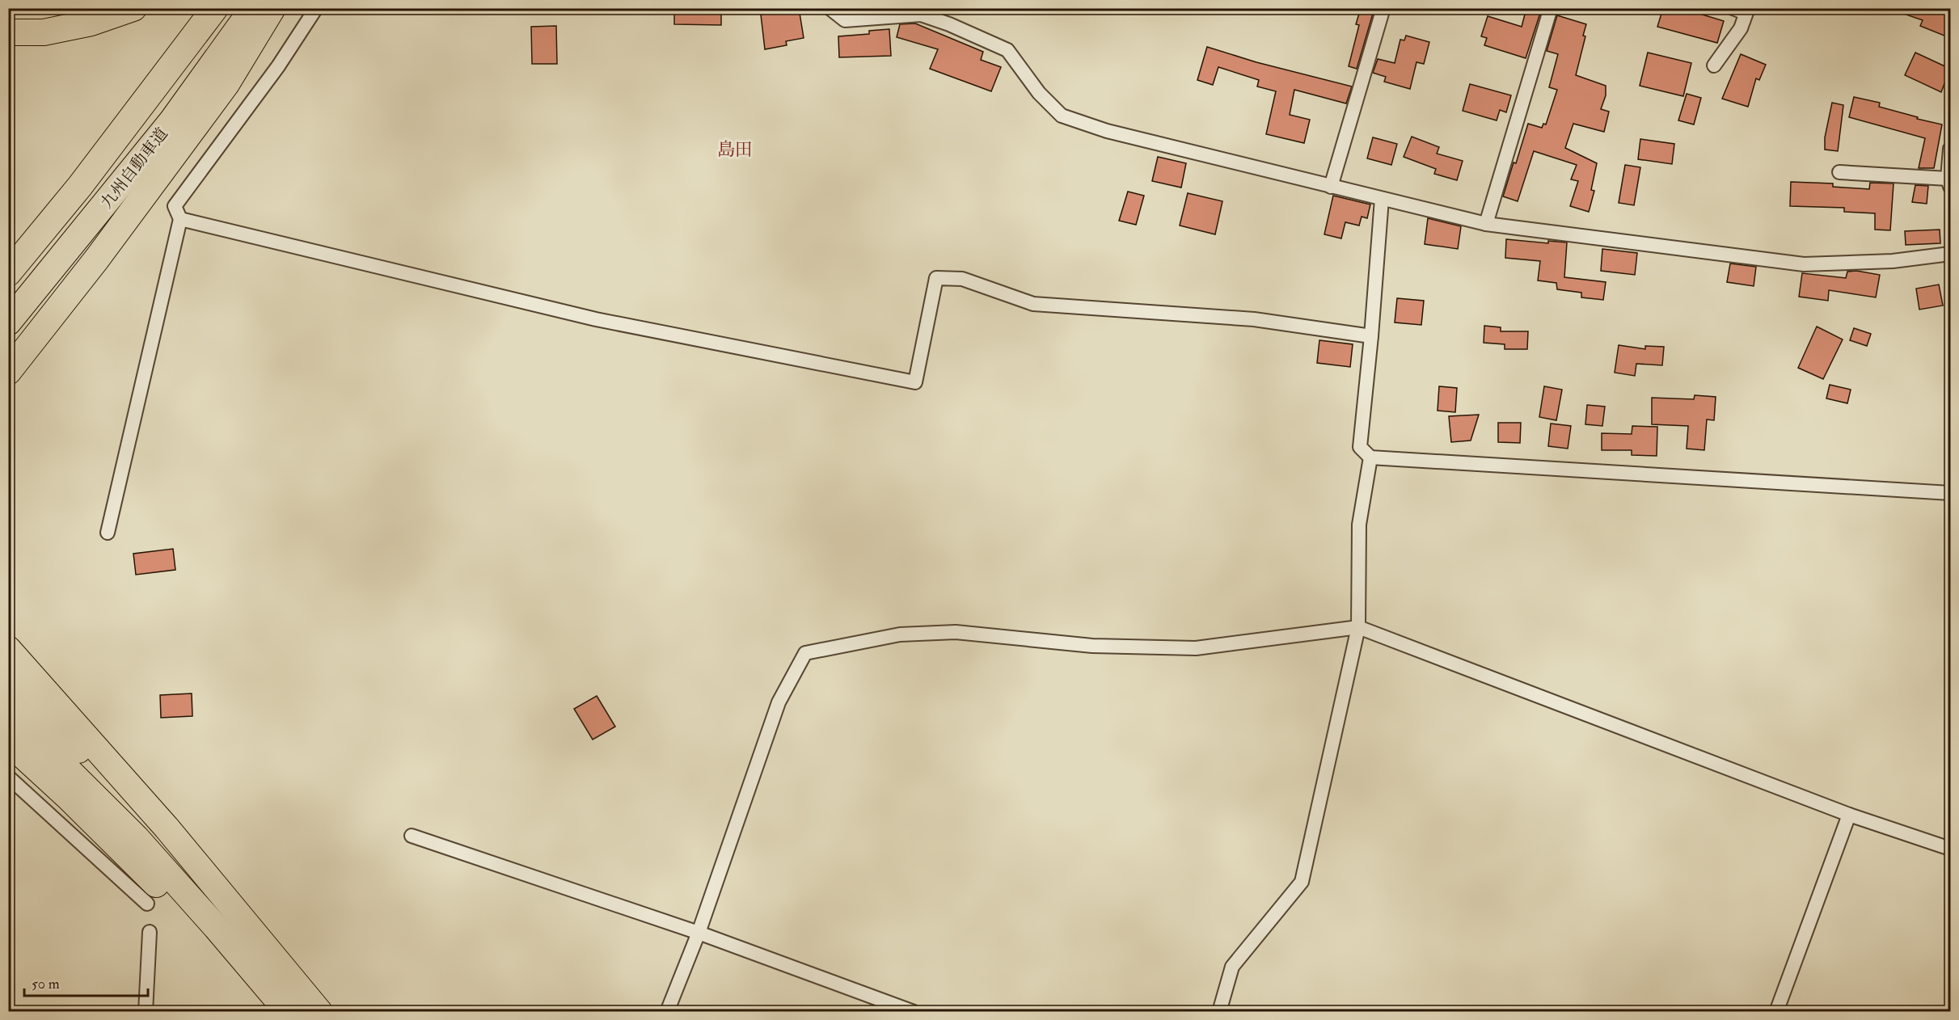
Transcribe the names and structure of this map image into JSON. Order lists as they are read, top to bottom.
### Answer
{
  "streets": {
    "highway": ["九州自動車道"]
  },
  "districts": ["島田"],
  "scale_bar": "50 m"
}
